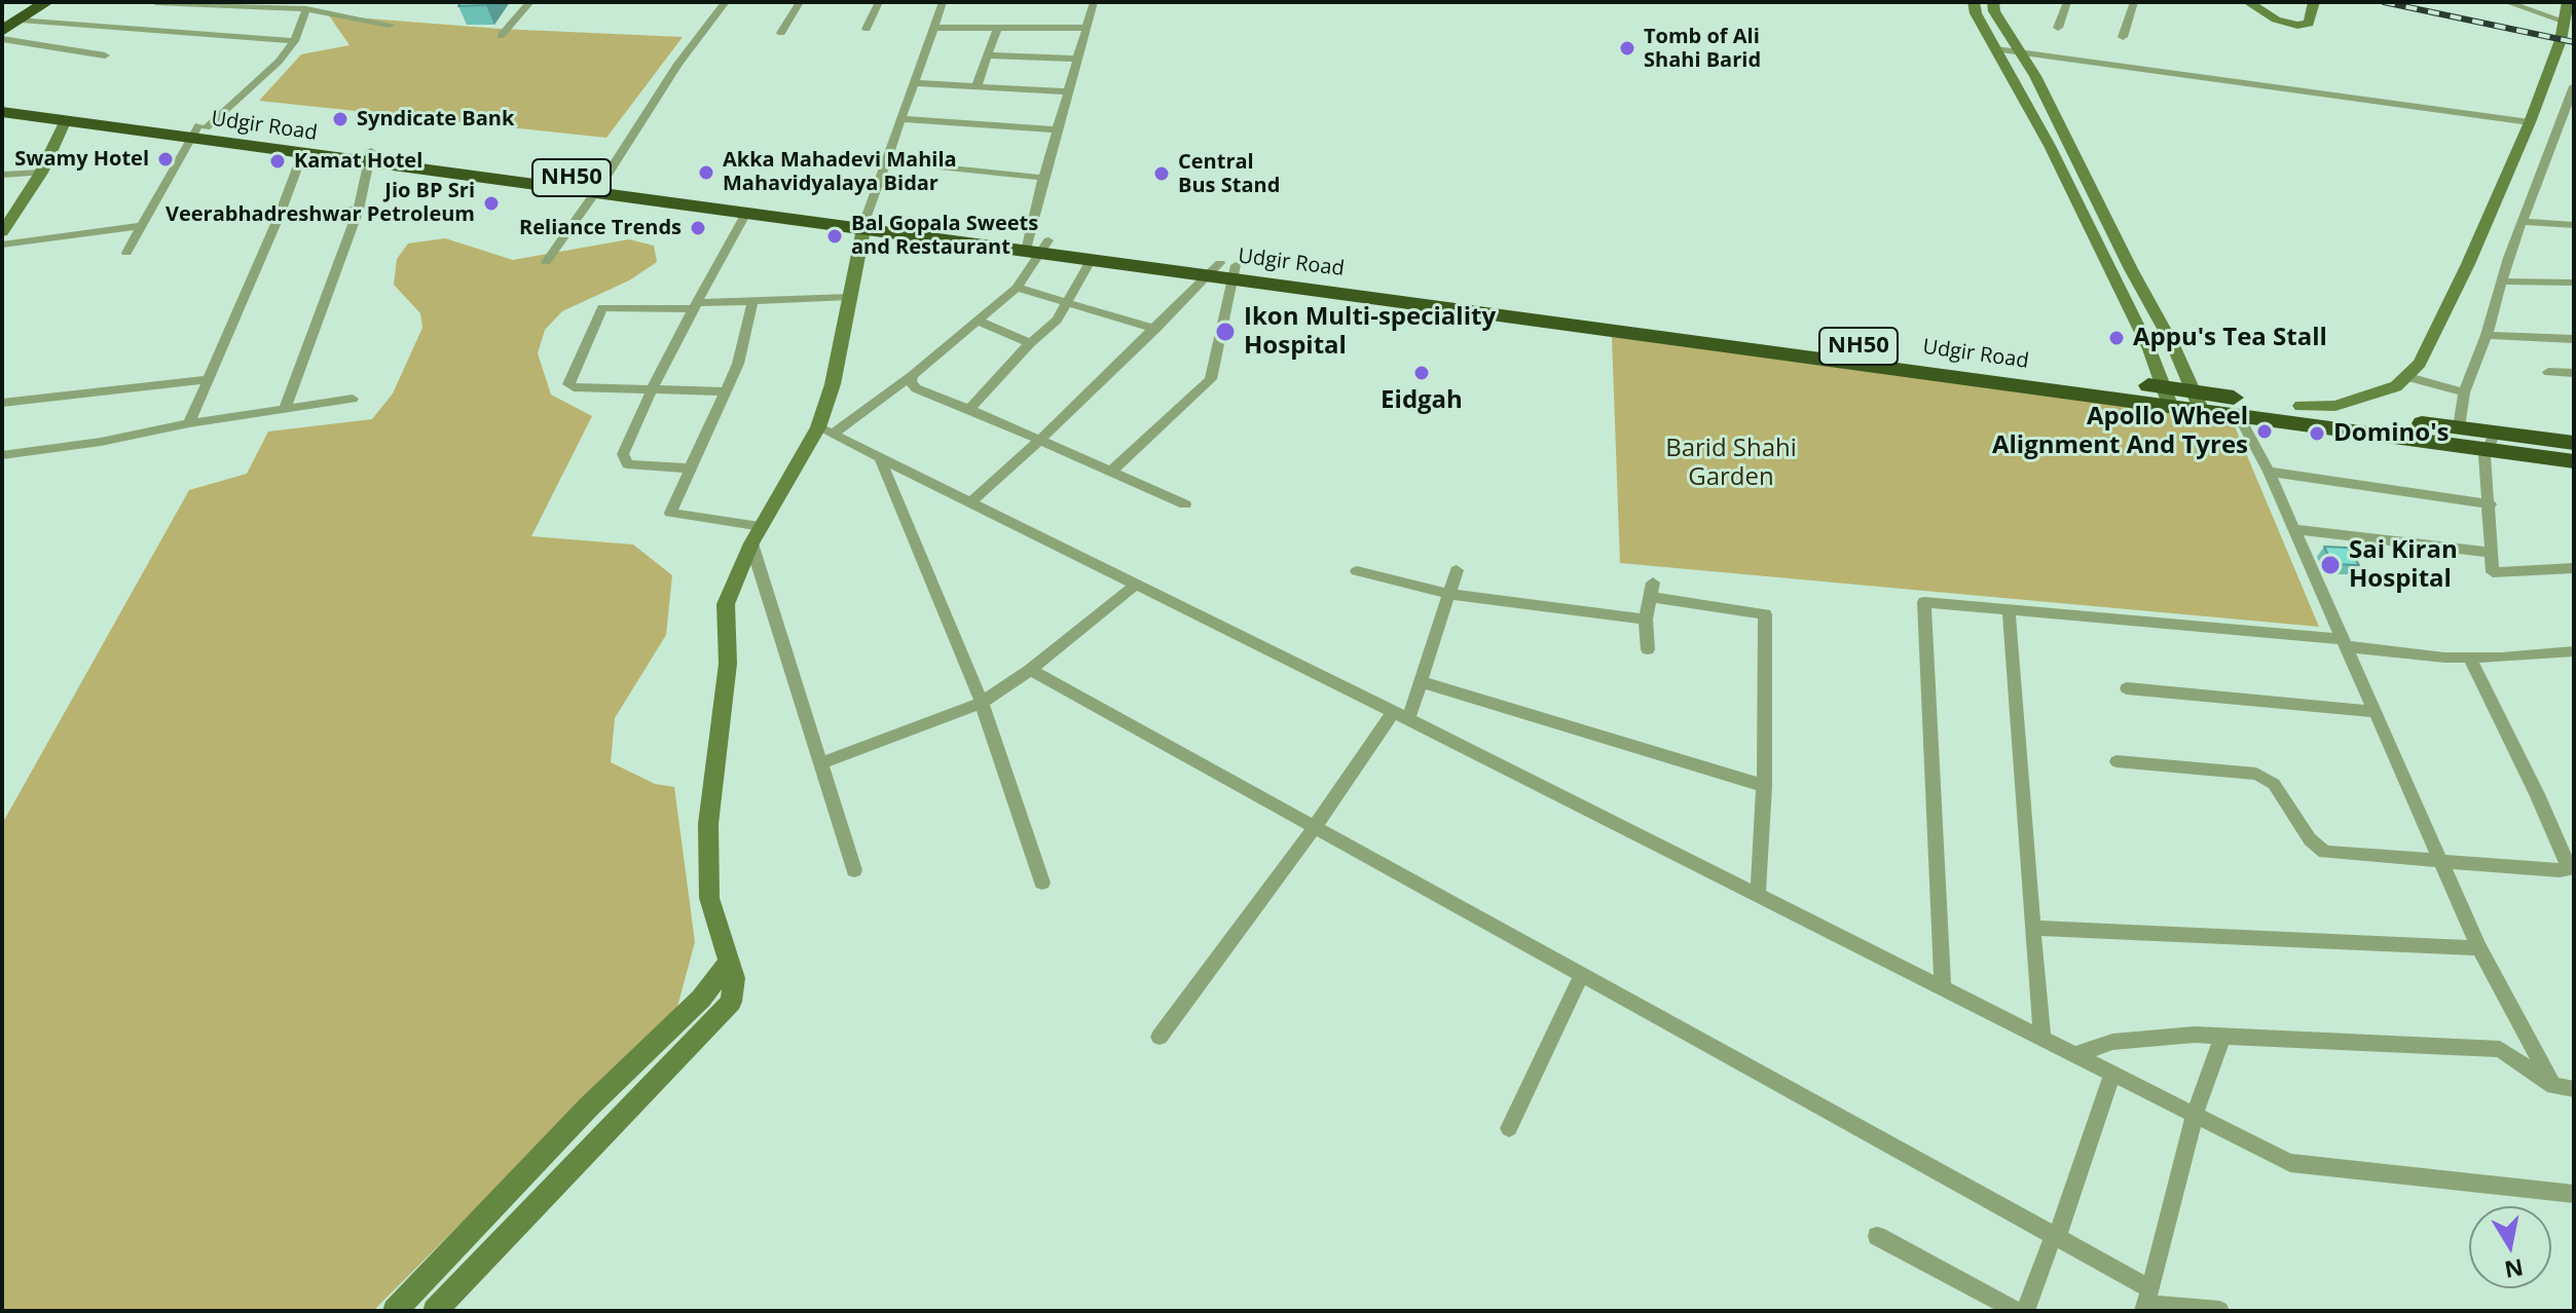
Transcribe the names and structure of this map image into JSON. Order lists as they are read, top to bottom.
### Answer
{
  "streets": {
    "highway": ["Udgir Road", "NH50"]
  },
  "parks": ["Barid Shahi Garden"],
  "places": [
    "Tomb of Ali Shahi Barid",
    "Syndicate Bank",
    "Swamy Hotel",
    "Kamat Hotel",
    "Akka Mahadevi Mahila Mahavidyalaya Bidar",
    "Central Bus Stand",
    "Jio BP Sri Veerabhadreshwar Petroleum",
    "Reliance Trends",
    "Bal Gopala Sweets and Restaurant",
    "Ikon Multi-speciality Hospital",
    "Appu's Tea Stall",
    "Eidgah",
    "Apollo Wheel Alignment And Tyres",
    "Domino's",
    "Sai Kiran Hospital"
  ],
  "north": "bottom"
}
